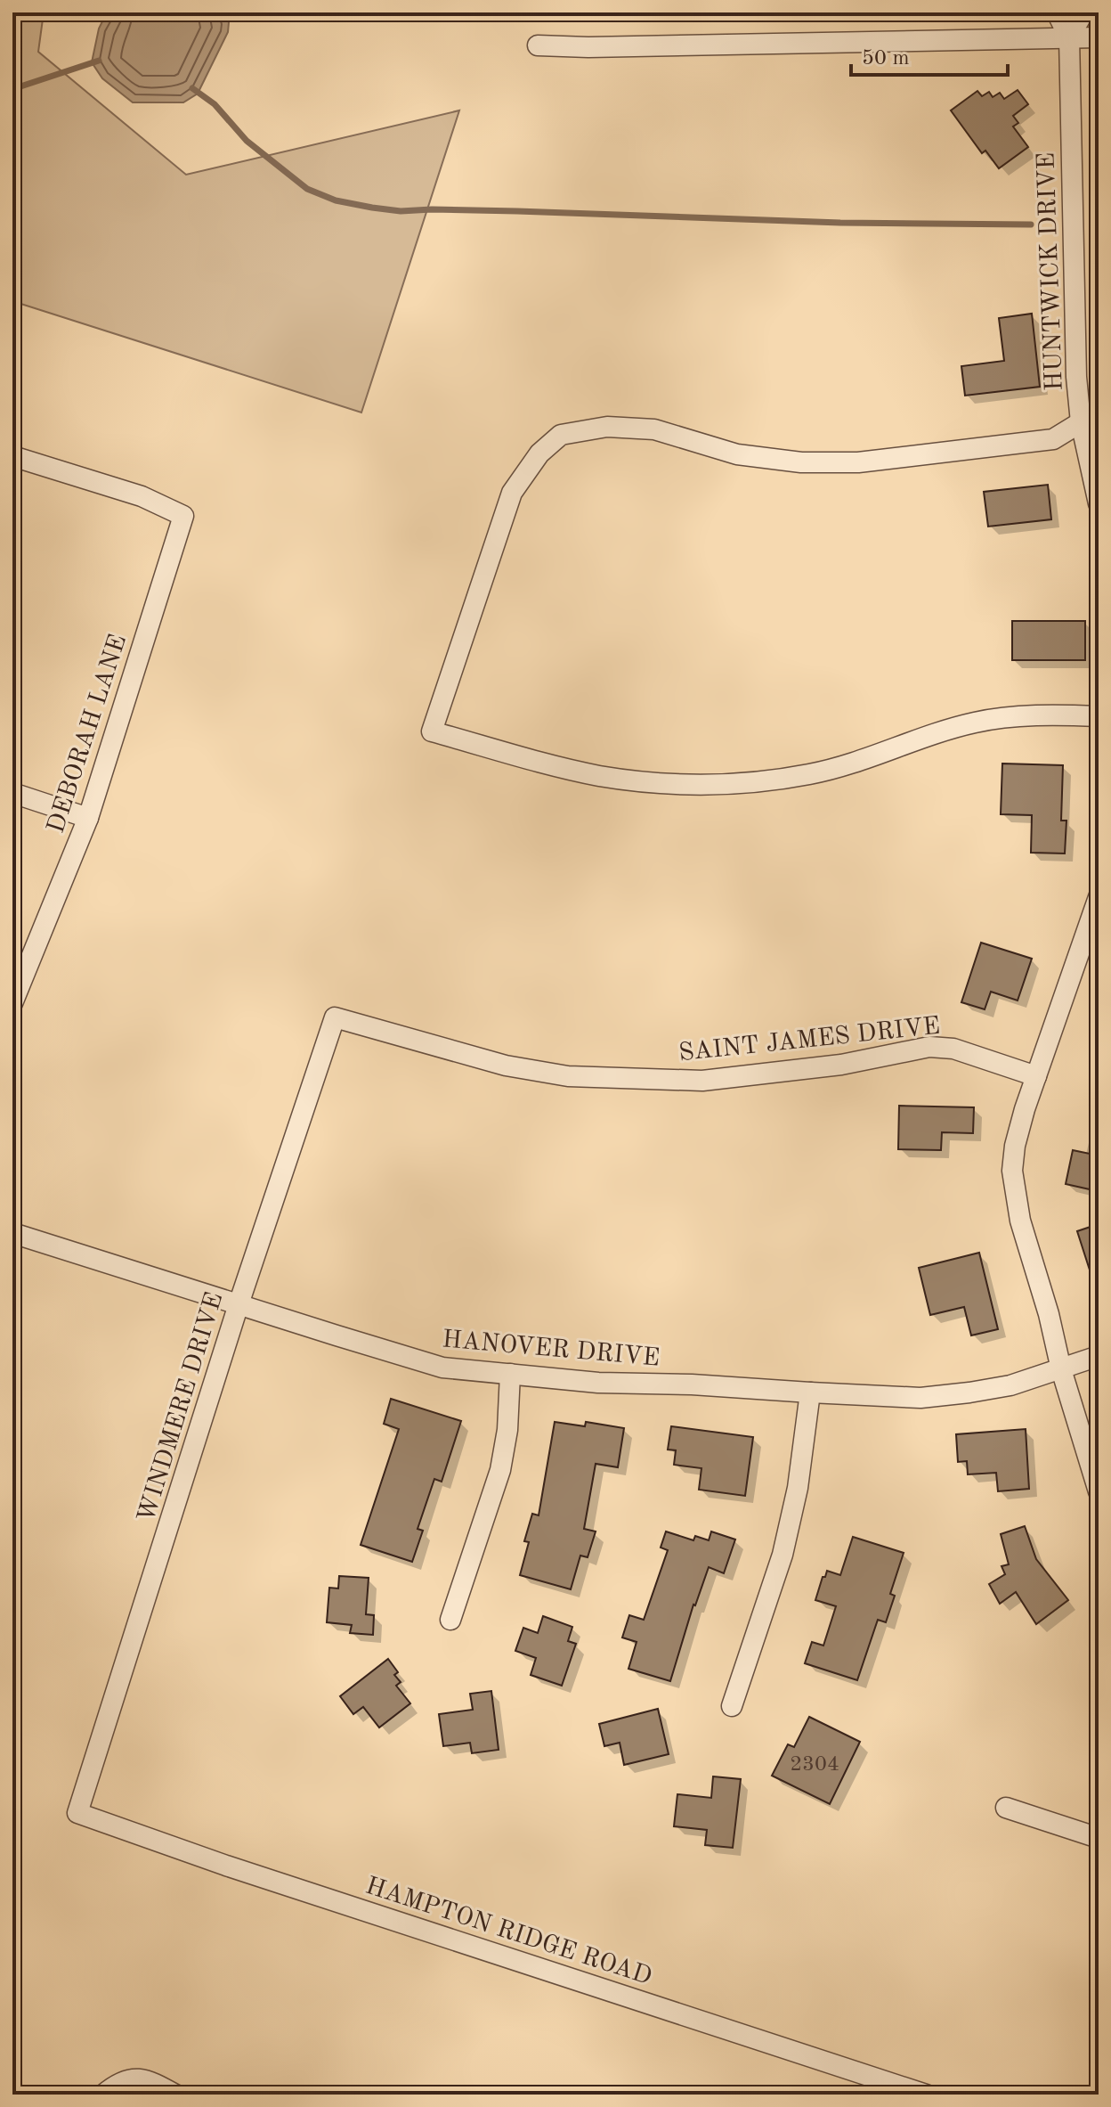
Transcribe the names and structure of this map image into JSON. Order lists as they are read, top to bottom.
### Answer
{
  "streets": {
    "street": [
      "HUNTWICK DRIVE",
      "DEBORAH LANE",
      "SAINT JAMES DRIVE",
      "HANOVER DRIVE",
      "WINDMERE DRIVE",
      "HAMPTON RIDGE ROAD"
    ]
  },
  "crossings": [
    ["SAINT JAMES DRIVE", "WINDMERE DRIVE"],
    ["HANOVER DRIVE", "WINDMERE DRIVE"],
    ["WINDMERE DRIVE", "HAMPTON RIDGE ROAD"]
  ],
  "house_numbers": ["2304"],
  "scale_bar": "50 m"
}
